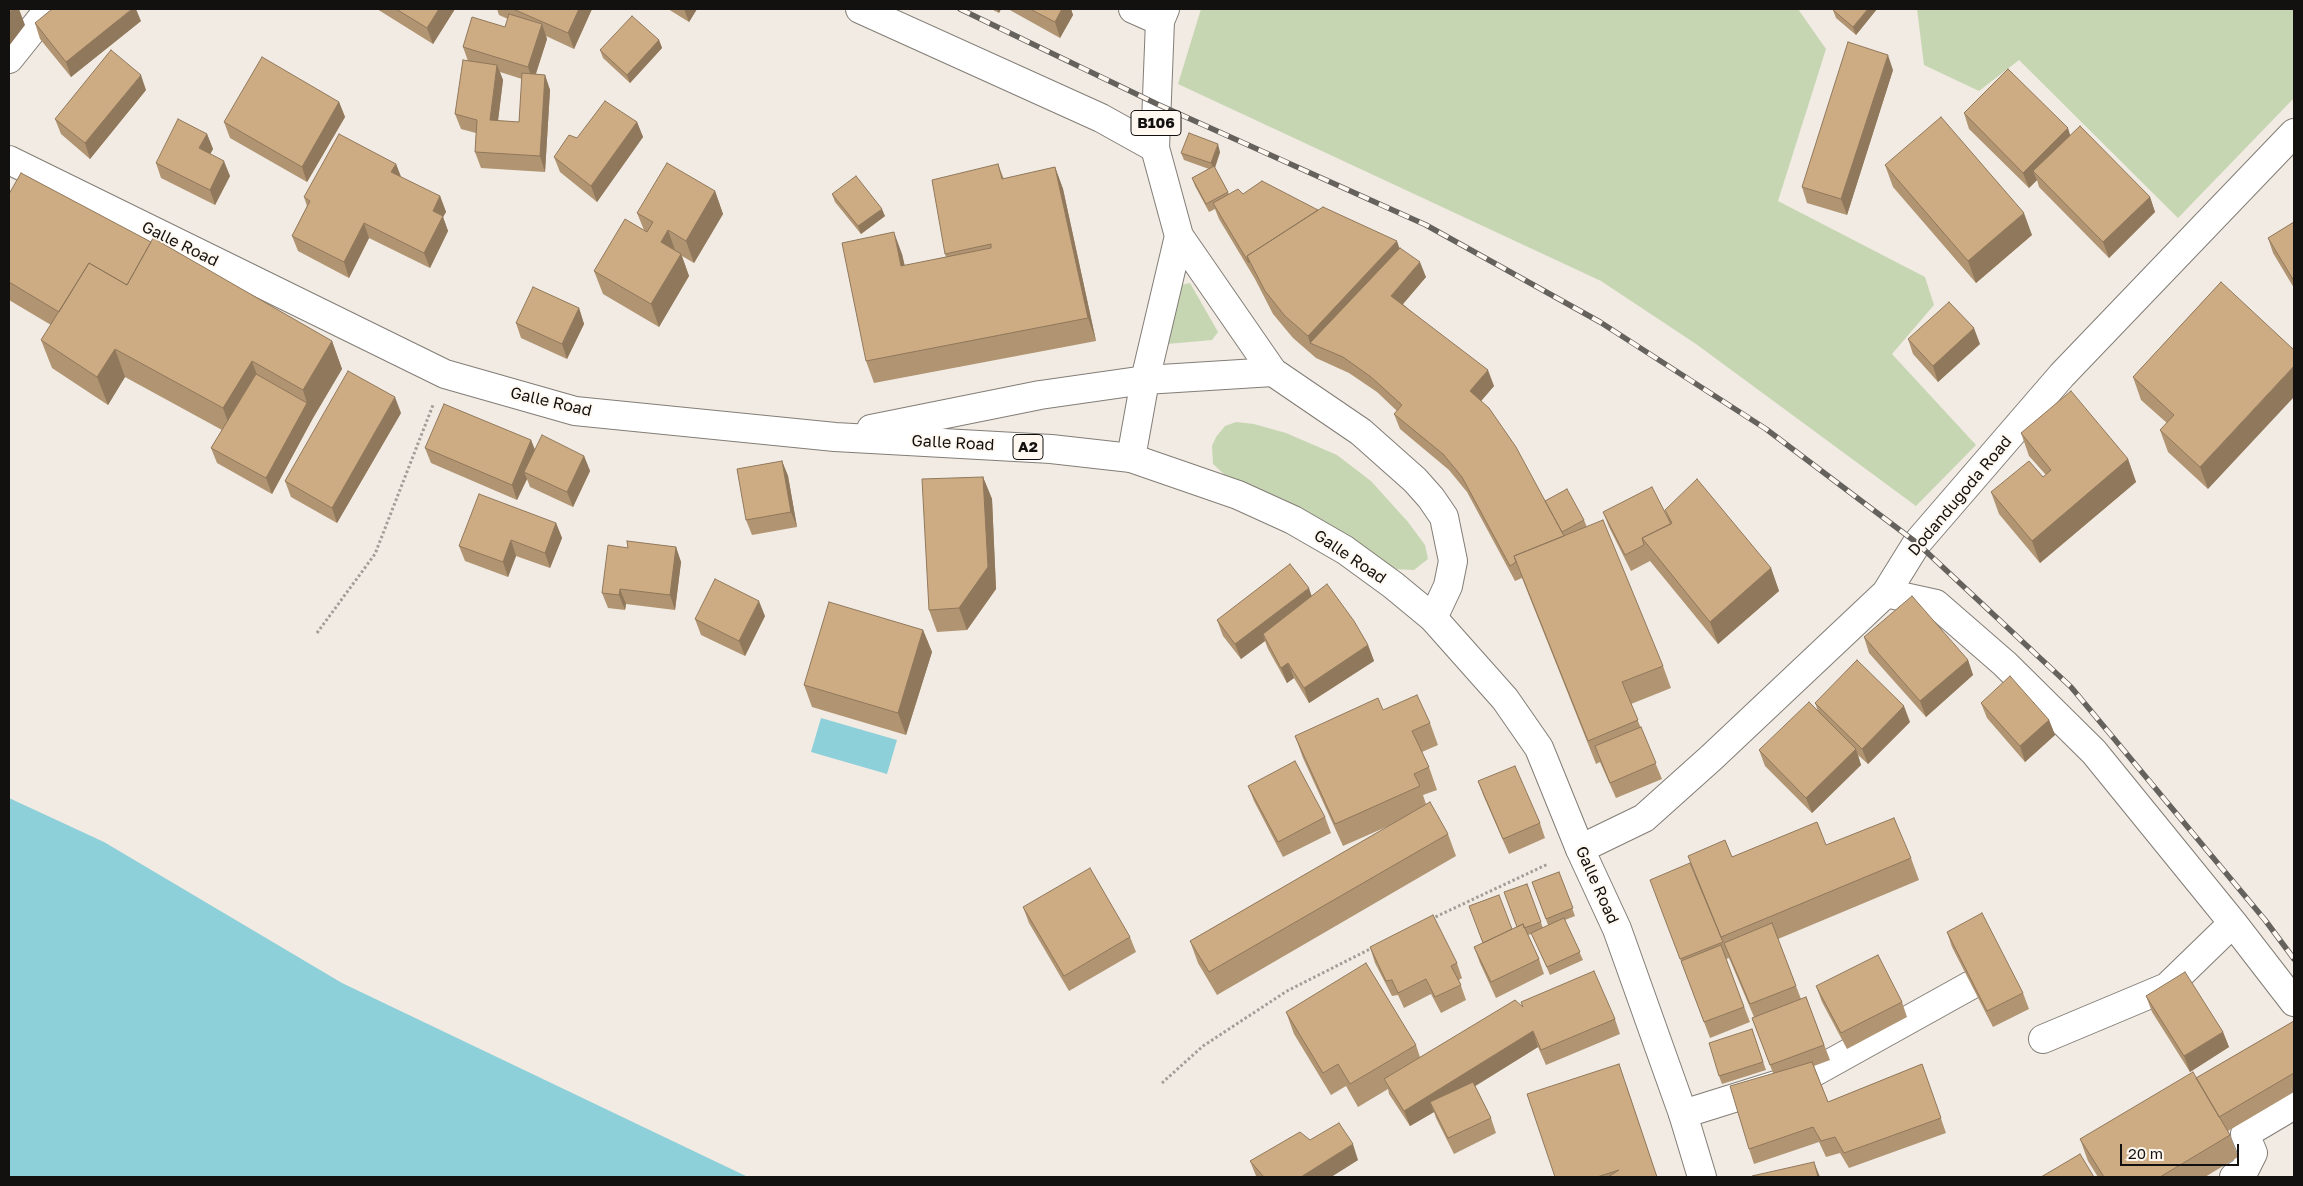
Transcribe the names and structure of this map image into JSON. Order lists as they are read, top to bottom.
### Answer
{
  "streets": {
    "main road": [
      "B106",
      "Galle Road",
      "A2",
      "Dodandugoda Road"
    ]
  },
  "crossings": [
    ["B106", "Galle Road"],
    ["Galle Road", "Dodandugoda Road"]
  ],
  "scale_bar": "20 m"
}
